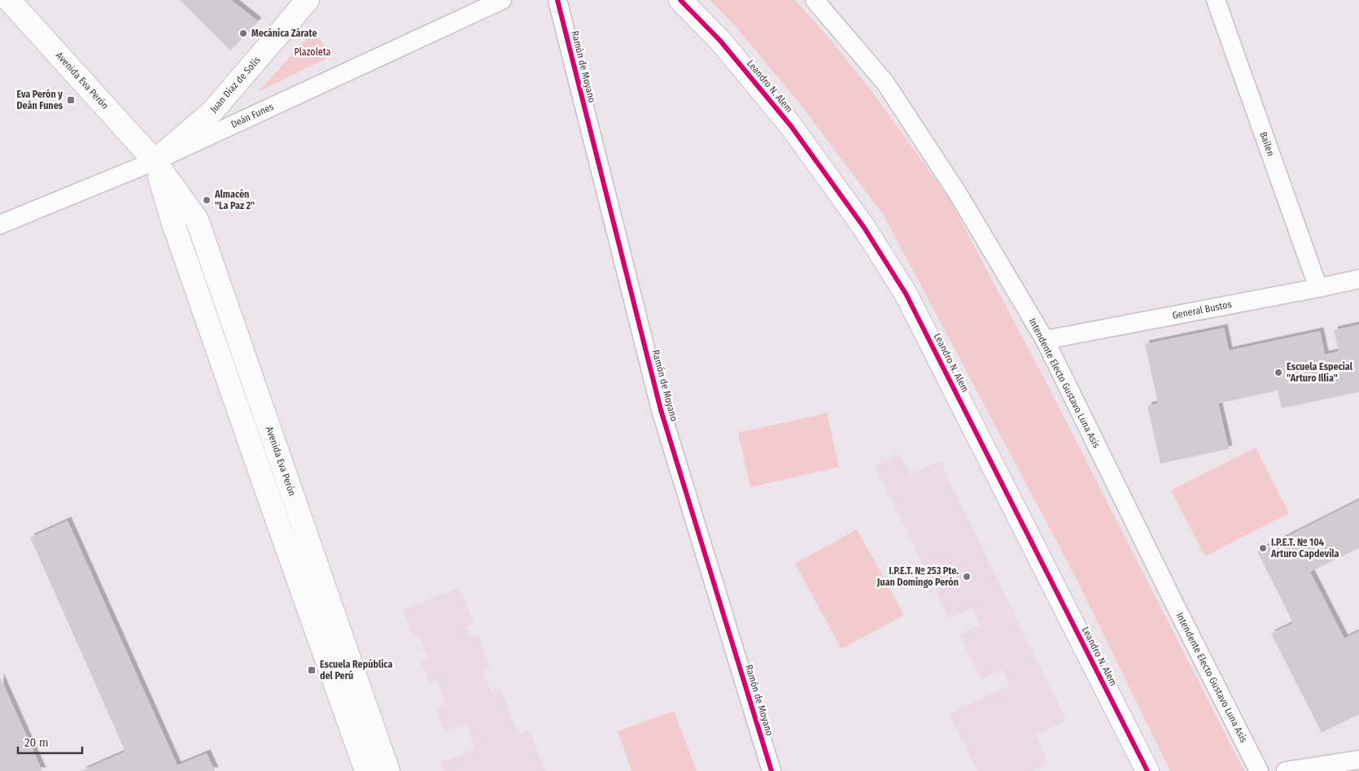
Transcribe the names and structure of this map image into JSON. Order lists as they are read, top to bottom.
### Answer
{
  "streets": {
    "main road": ["Avenida Eva Perón", "Juan Díaz de Solís", "Leandro N. Alem"],
    "street": [
      "Ramón de Moyano",
      "Deán Funes",
      "Bailen",
      "General Bustos",
      "Intendente Electo Gustavo Luna Asís"
    ]
  },
  "crossings": [
    ["Avenida Eva Perón", "Juan Díaz de Solís"],
    ["Avenida Eva Perón", "Deán Funes"],
    ["Juan Díaz de Solís", "Deán Funes"],
    ["Bailen", "General Bustos"],
    ["General Bustos", "Intendente Electo Gustavo Luna Asís"]
  ],
  "parks": ["Plazoleta"],
  "places": {
    "other": [
      "Mecánica Zárate",
      "Almacén \"La Paz 2\"",
      "Escuela Especial \"Arturo Illía\"",
      "I.P.E.T. Nº 104 Arturo Capdevila",
      "I.P.E.T. Nº 253 Pte. Juan Domingo Perón"
    ],
    "transit": ["Eva Perón y Deán Funes", "Escuela República del Perú"]
  },
  "scale_bar": "20 m"
}
